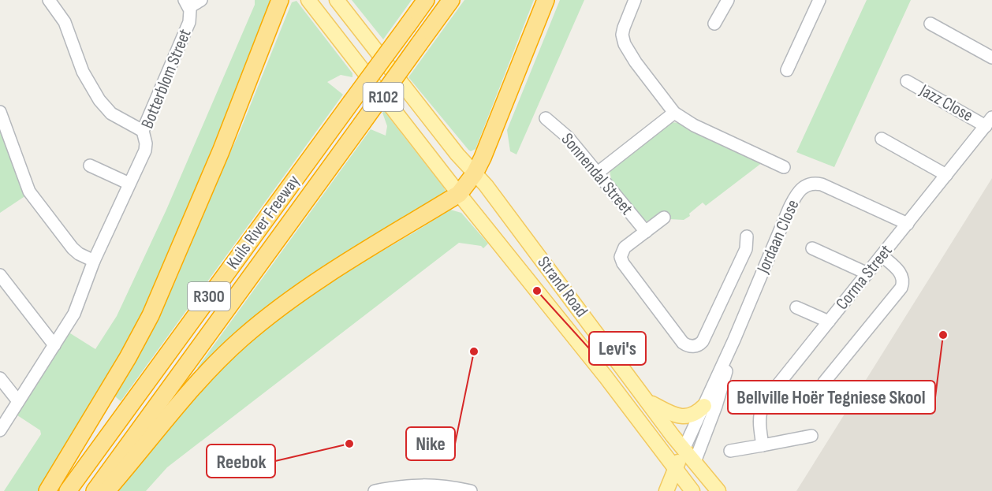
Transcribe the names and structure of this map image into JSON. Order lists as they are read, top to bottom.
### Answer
{
  "streets": {
    "highway": ["Kuils River Freeway", "R300"],
    "main road": ["R102", "Strand Road"],
    "street": [
      "Botterblom Street",
      "Jazz Close",
      "Sonnendal Street",
      "Jordaan Close",
      "Corma Street"
    ]
  },
  "crossings": [
    ["R102", "Strand Road"],
    ["Jazz Close", "Corma Street"],
    ["Jordaan Close", "Corma Street"],
    ["Jordaan Close", "Strand Road"]
  ],
  "places": [
    "Levi's",
    "Bellville Hoër Tegniese Skool",
    "Nike",
    "Reebok"
  ]
}
